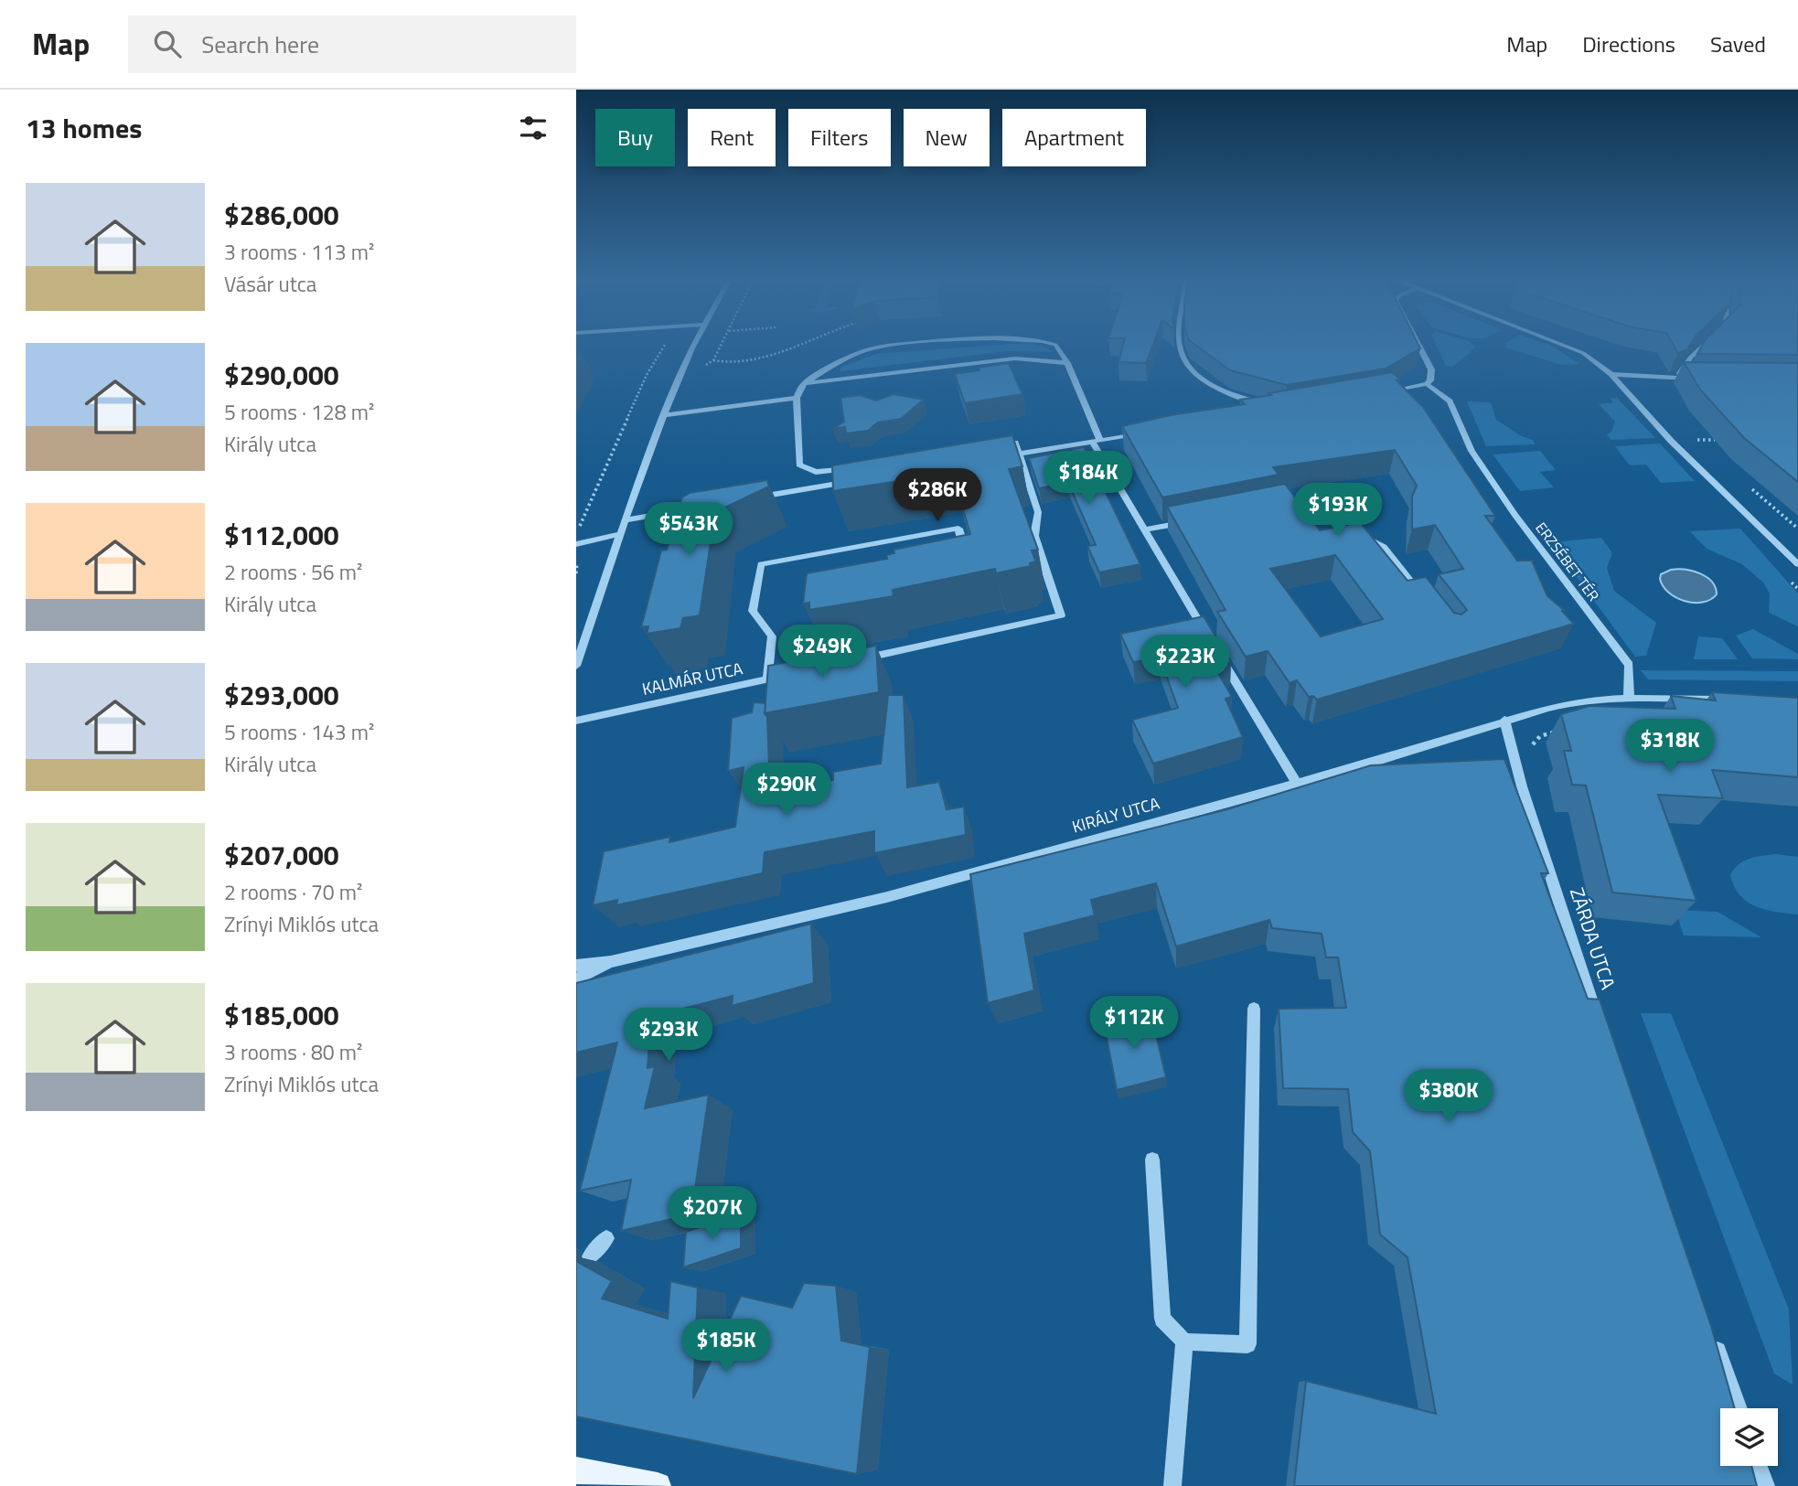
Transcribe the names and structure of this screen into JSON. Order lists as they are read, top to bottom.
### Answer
{
  "streets": {
    "street": [
      "ERZSÉBET TÉR",
      "KALMÁR UTCA",
      "KIRÁLY UTCA",
      "ZÁRDA UTCA"
    ]
  },
  "crossings": [
    ["ERZSÉBET TÉR", "KIRÁLY UTCA"],
    ["KIRÁLY UTCA", "ZÁRDA UTCA"]
  ],
  "page": {
    "header": "Map",
    "search": "Search here",
    "nav": ["Map", "Directions", "Saved"],
    "heading": "13 homes",
    "chip": [
      "Buy",
      "Rent",
      "Filters",
      "New",
      "Apartment"
    ],
    "list": [
      {
        "name": "$286,000",
        "note": "3 rooms · 113 m² · Vásár utca"
      },
      {
        "name": "$290,000",
        "note": "5 rooms · 128 m² · Király utca"
      },
      {
        "name": "$112,000",
        "note": "2 rooms · 56 m² · Király utca"
      },
      {
        "name": "$293,000",
        "note": "5 rooms · 143 m² · Király utca"
      },
      {
        "name": "$207,000",
        "note": "2 rooms · 70 m² · Zrínyi Miklós utca"
      },
      {
        "name": "$185,000",
        "note": "3 rooms · 80 m² · Zrínyi Miklós utca"
      }
    ],
    "price": [
      "$184K",
      "$286K",
      "$193K",
      "$543K",
      "$249K",
      "$223K",
      "$318K",
      "$290K",
      "$112K",
      "$293K",
      "$380K",
      "$207K",
      "$185K"
    ]
  }
}
